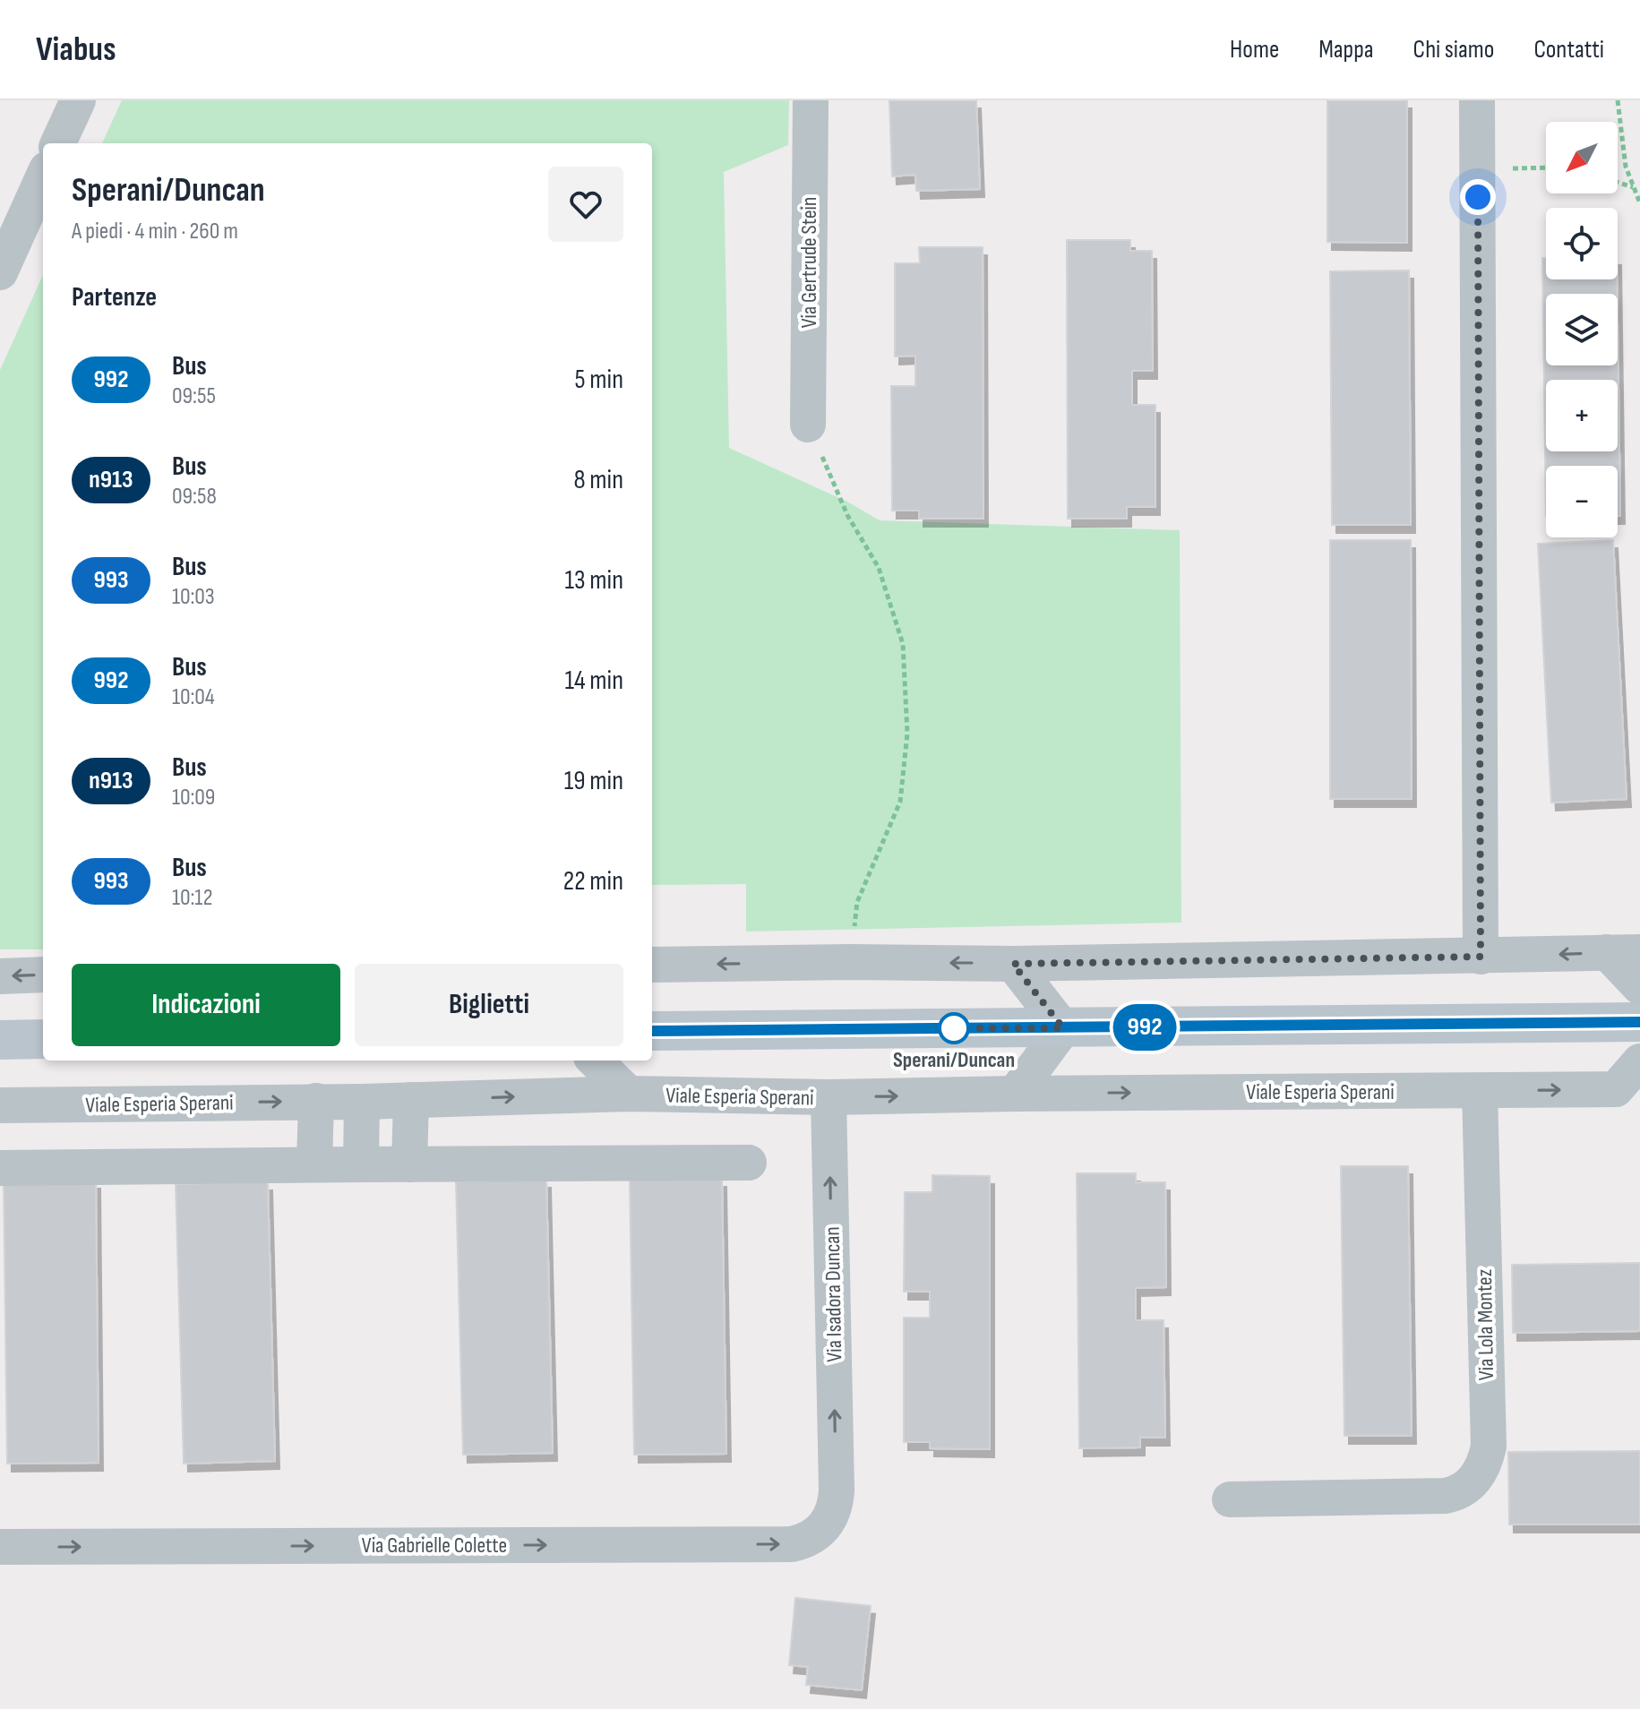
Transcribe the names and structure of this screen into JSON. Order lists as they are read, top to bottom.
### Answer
{
  "streets": {
    "street": [
      "Via Gertrude Stein",
      "Viale Esperia Sperani",
      "Via Isadora Duncan",
      "Via Lola Montez",
      "Via Gabrielle Colette"
    ]
  },
  "crossings": [
    ["Viale Esperia Sperani", "Via Isadora Duncan"],
    ["Viale Esperia Sperani", "Via Lola Montez"],
    ["Via Isadora Duncan", "Via Gabrielle Colette"]
  ],
  "one_way": ["Via Isadora Duncan", "Via Gabrielle Colette"],
  "places": ["Sperani/Duncan"],
  "lines": ["bus line 992"],
  "north": "bottom left",
  "page": {
    "header": "Viabus",
    "nav": [
      "Home",
      "Mappa",
      "Chi siamo",
      "Contatti"
    ],
    "on_map": "992",
    "map_buttons": ["+", "−"],
    "heading": [
      ["Sperani/Duncan", "A piedi · 4 min · 260 m"],
      "Partenze"
    ],
    "list": [
      {
        "mark": "992",
        "name": "Bus",
        "note": "09:55",
        "value": "5 min"
      },
      {
        "mark": "n913",
        "name": "Bus",
        "note": "09:58",
        "value": "8 min"
      },
      {
        "mark": "993",
        "name": "Bus",
        "note": "10:03",
        "value": "13 min"
      },
      {
        "mark": "992",
        "name": "Bus",
        "note": "10:04",
        "value": "14 min"
      },
      {
        "mark": "n913",
        "name": "Bus",
        "note": "10:09",
        "value": "19 min"
      },
      {
        "mark": "993",
        "name": "Bus",
        "note": "10:12",
        "value": "22 min"
      }
    ],
    "buttons": ["Indicazioni", "Biglietti"]
  }
}
